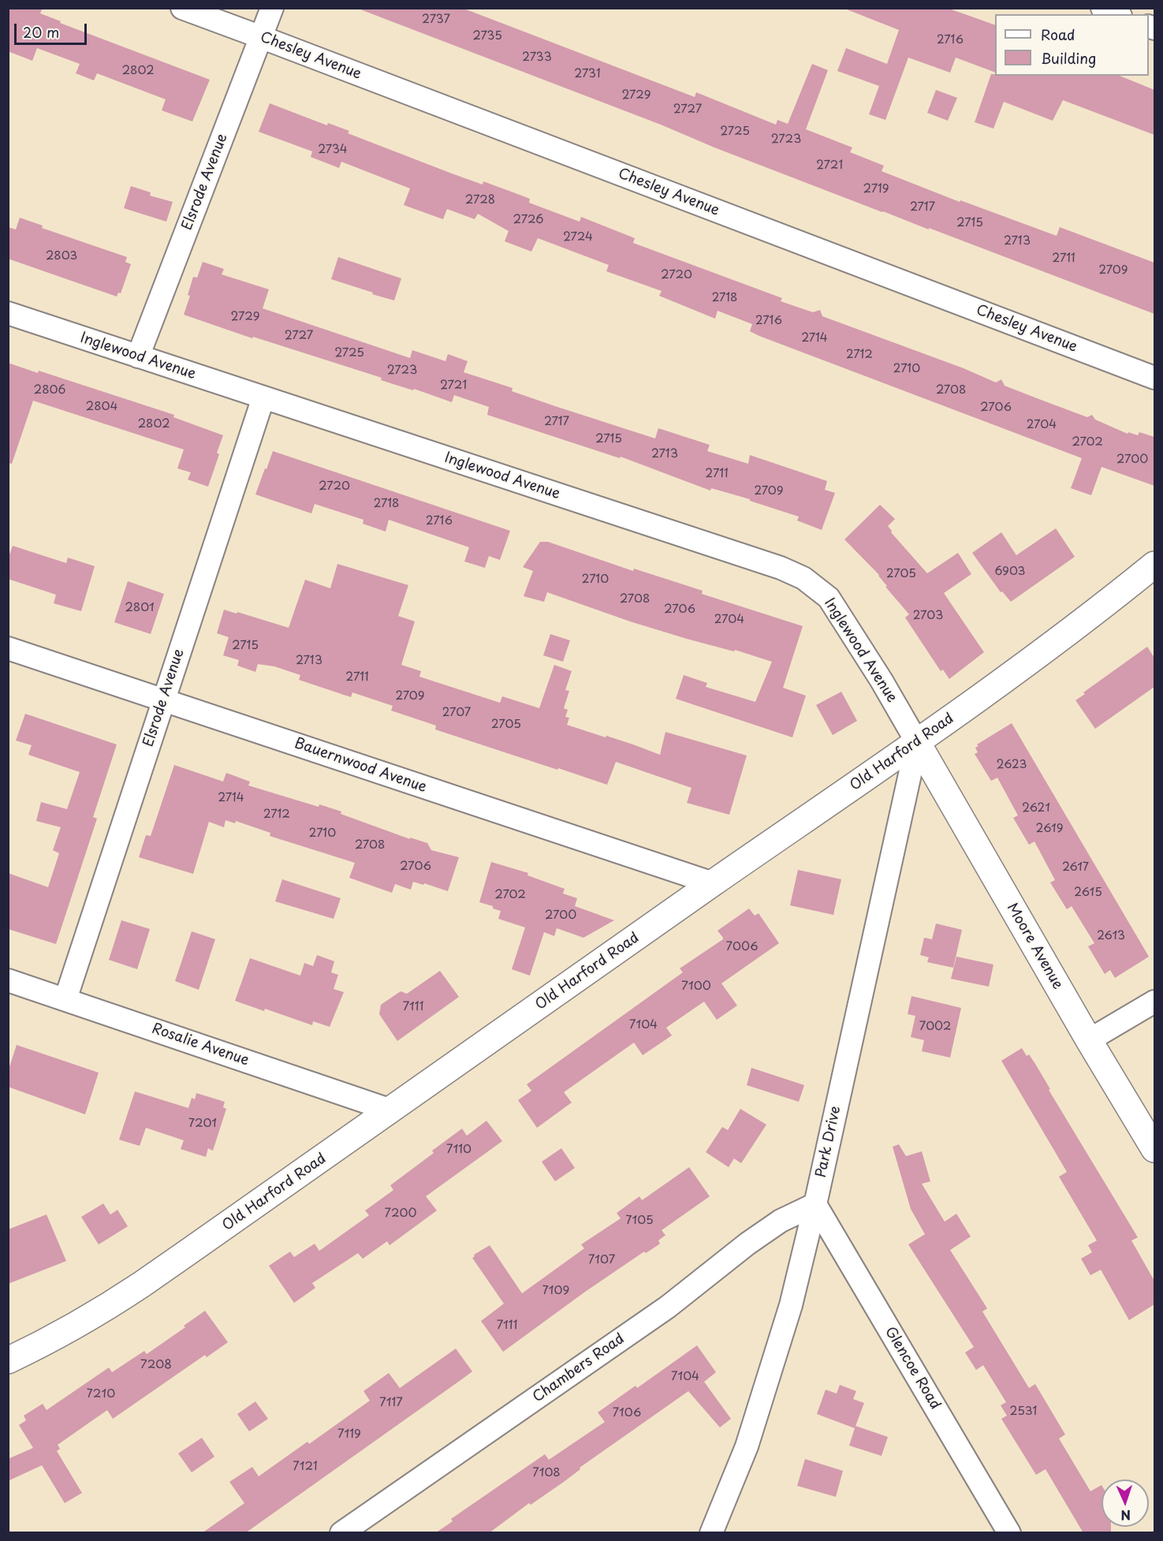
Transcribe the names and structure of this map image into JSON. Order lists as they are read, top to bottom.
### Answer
{
  "streets": {
    "street": [
      "Chesley Avenue",
      "Elsrode Avenue",
      "Inglewood Avenue",
      "Old Harford Road",
      "Bauernwood Avenue",
      "Moore Avenue",
      "Rosalie Avenue",
      "Park Drive",
      "Chambers Road",
      "Glencoe Road"
    ]
  },
  "crossings": [
    ["Chesley Avenue", "Elsrode Avenue"],
    ["Elsrode Avenue", "Inglewood Avenue"],
    ["Elsrode Avenue", "Bauernwood Avenue"],
    ["Elsrode Avenue", "Rosalie Avenue"],
    ["Inglewood Avenue", "Old Harford Road"],
    ["Inglewood Avenue", "Moore Avenue"],
    ["Inglewood Avenue", "Park Drive"],
    ["Old Harford Road", "Bauernwood Avenue"],
    ["Old Harford Road", "Moore Avenue"],
    ["Old Harford Road", "Rosalie Avenue"],
    ["Old Harford Road", "Park Drive"],
    ["Moore Avenue", "Park Drive"],
    ["Park Drive", "Chambers Road"],
    ["Park Drive", "Glencoe Road"],
    ["Chambers Road", "Glencoe Road"]
  ],
  "house_numbers": [
    "2737",
    "2735",
    "2716",
    "2733",
    "2802",
    "2731",
    "2729",
    "2727",
    "2725",
    "2723",
    "2734",
    "2721",
    "2719",
    "2728",
    "2717",
    "2726",
    "2715",
    "2724",
    "2713",
    "2803",
    "2711",
    "2709",
    "2720",
    "2718",
    "2729",
    "2716",
    "2727",
    "2714",
    "2725",
    "2712",
    "2710",
    "2723",
    "2721",
    "2806",
    "2708",
    "2804",
    "2706",
    "2717",
    "2802",
    "2704",
    "2715",
    "2702",
    "2713",
    "2700",
    "2711",
    "2720",
    "2709",
    "2718",
    "2716",
    "6903",
    "2705",
    "2710",
    "2708",
    "2801",
    "2706",
    "2703",
    "2704",
    "2715",
    "2713",
    "2711",
    "2709",
    "2707",
    "2705",
    "2623",
    "2714",
    "2621",
    "2712",
    "2619",
    "2710",
    "2708",
    "2706",
    "2617",
    "2615",
    "2702",
    "2700",
    "2613",
    "7006",
    "7100",
    "7111",
    "7104",
    "7002",
    "7201",
    "7110",
    "7200",
    "7105",
    "7107",
    "7109",
    "7111",
    "7208",
    "7104",
    "7210",
    "7117",
    "2531",
    "7106",
    "7119",
    "7121",
    "7108"
  ],
  "legend": ["Road", "Building"],
  "scale_bar": "20 m",
  "north": "bottom"
}
